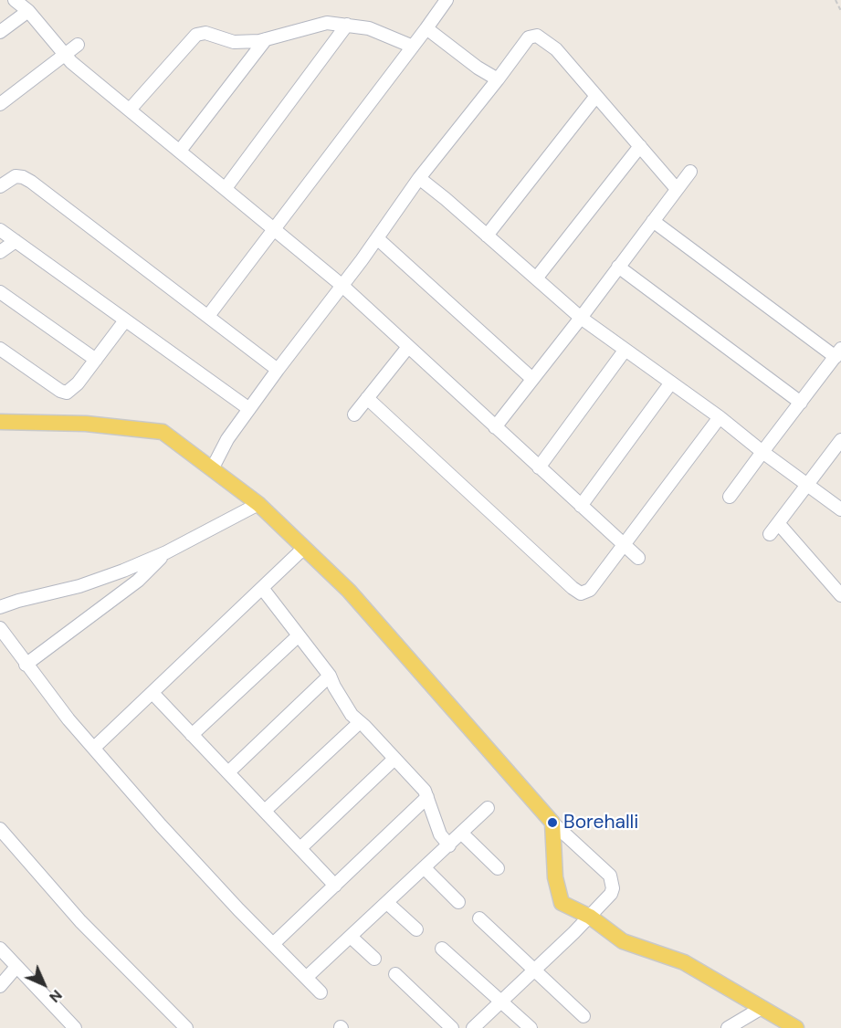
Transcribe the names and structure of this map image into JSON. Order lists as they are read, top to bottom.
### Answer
{
  "places": ["Borehalli"],
  "north": "bottom right"
}
